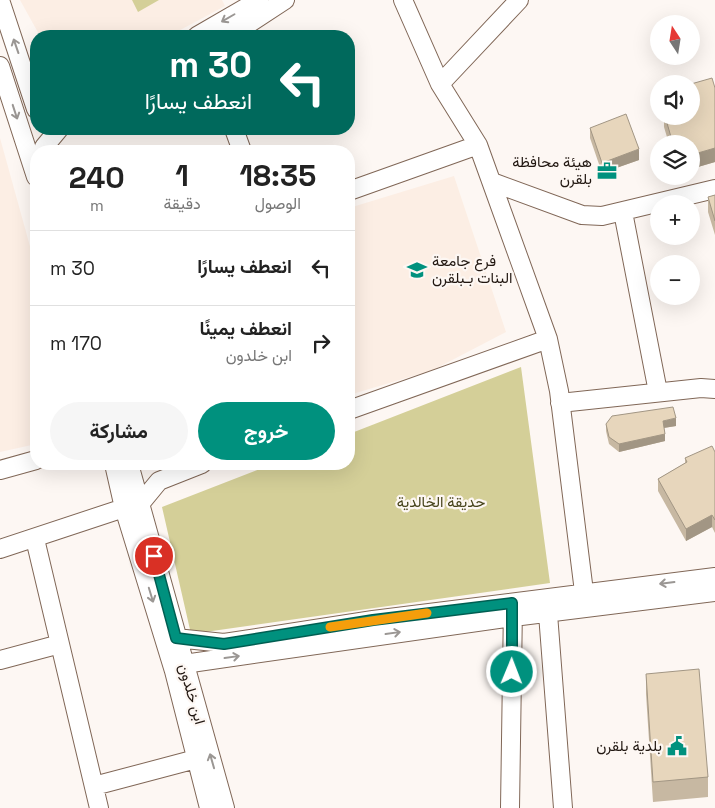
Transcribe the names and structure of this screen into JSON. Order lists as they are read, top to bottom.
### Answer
{
  "streets": {
    "street": ["ابن خلدون"]
  },
  "parks": ["حديقة الخالدية"],
  "places": {
    "office": ["هيئة محافظة بلقرن"],
    "school or university": ["فرع جامعة البنات بـبلقرن"],
    "public building": ["بلدية بلقرن"]
  },
  "north": "top",
  "page": {
    "map_buttons": ["+", "−"],
    "turn": ["30 m", "انعطف يسارًا"],
    "eta": [
      "18:35",
      "الوصول",
      "1",
      "دقيقة",
      "240",
      "m"
    ],
    "list": [
      {
        "name": "انعطف يسارًا",
        "value": "30 m"
      },
      {
        "name": "انعطف يمينًا",
        "note": "ابن خلدون",
        "value": "170 m"
      }
    ],
    "buttons": ["خروج", "مشاركة"]
  }
}
